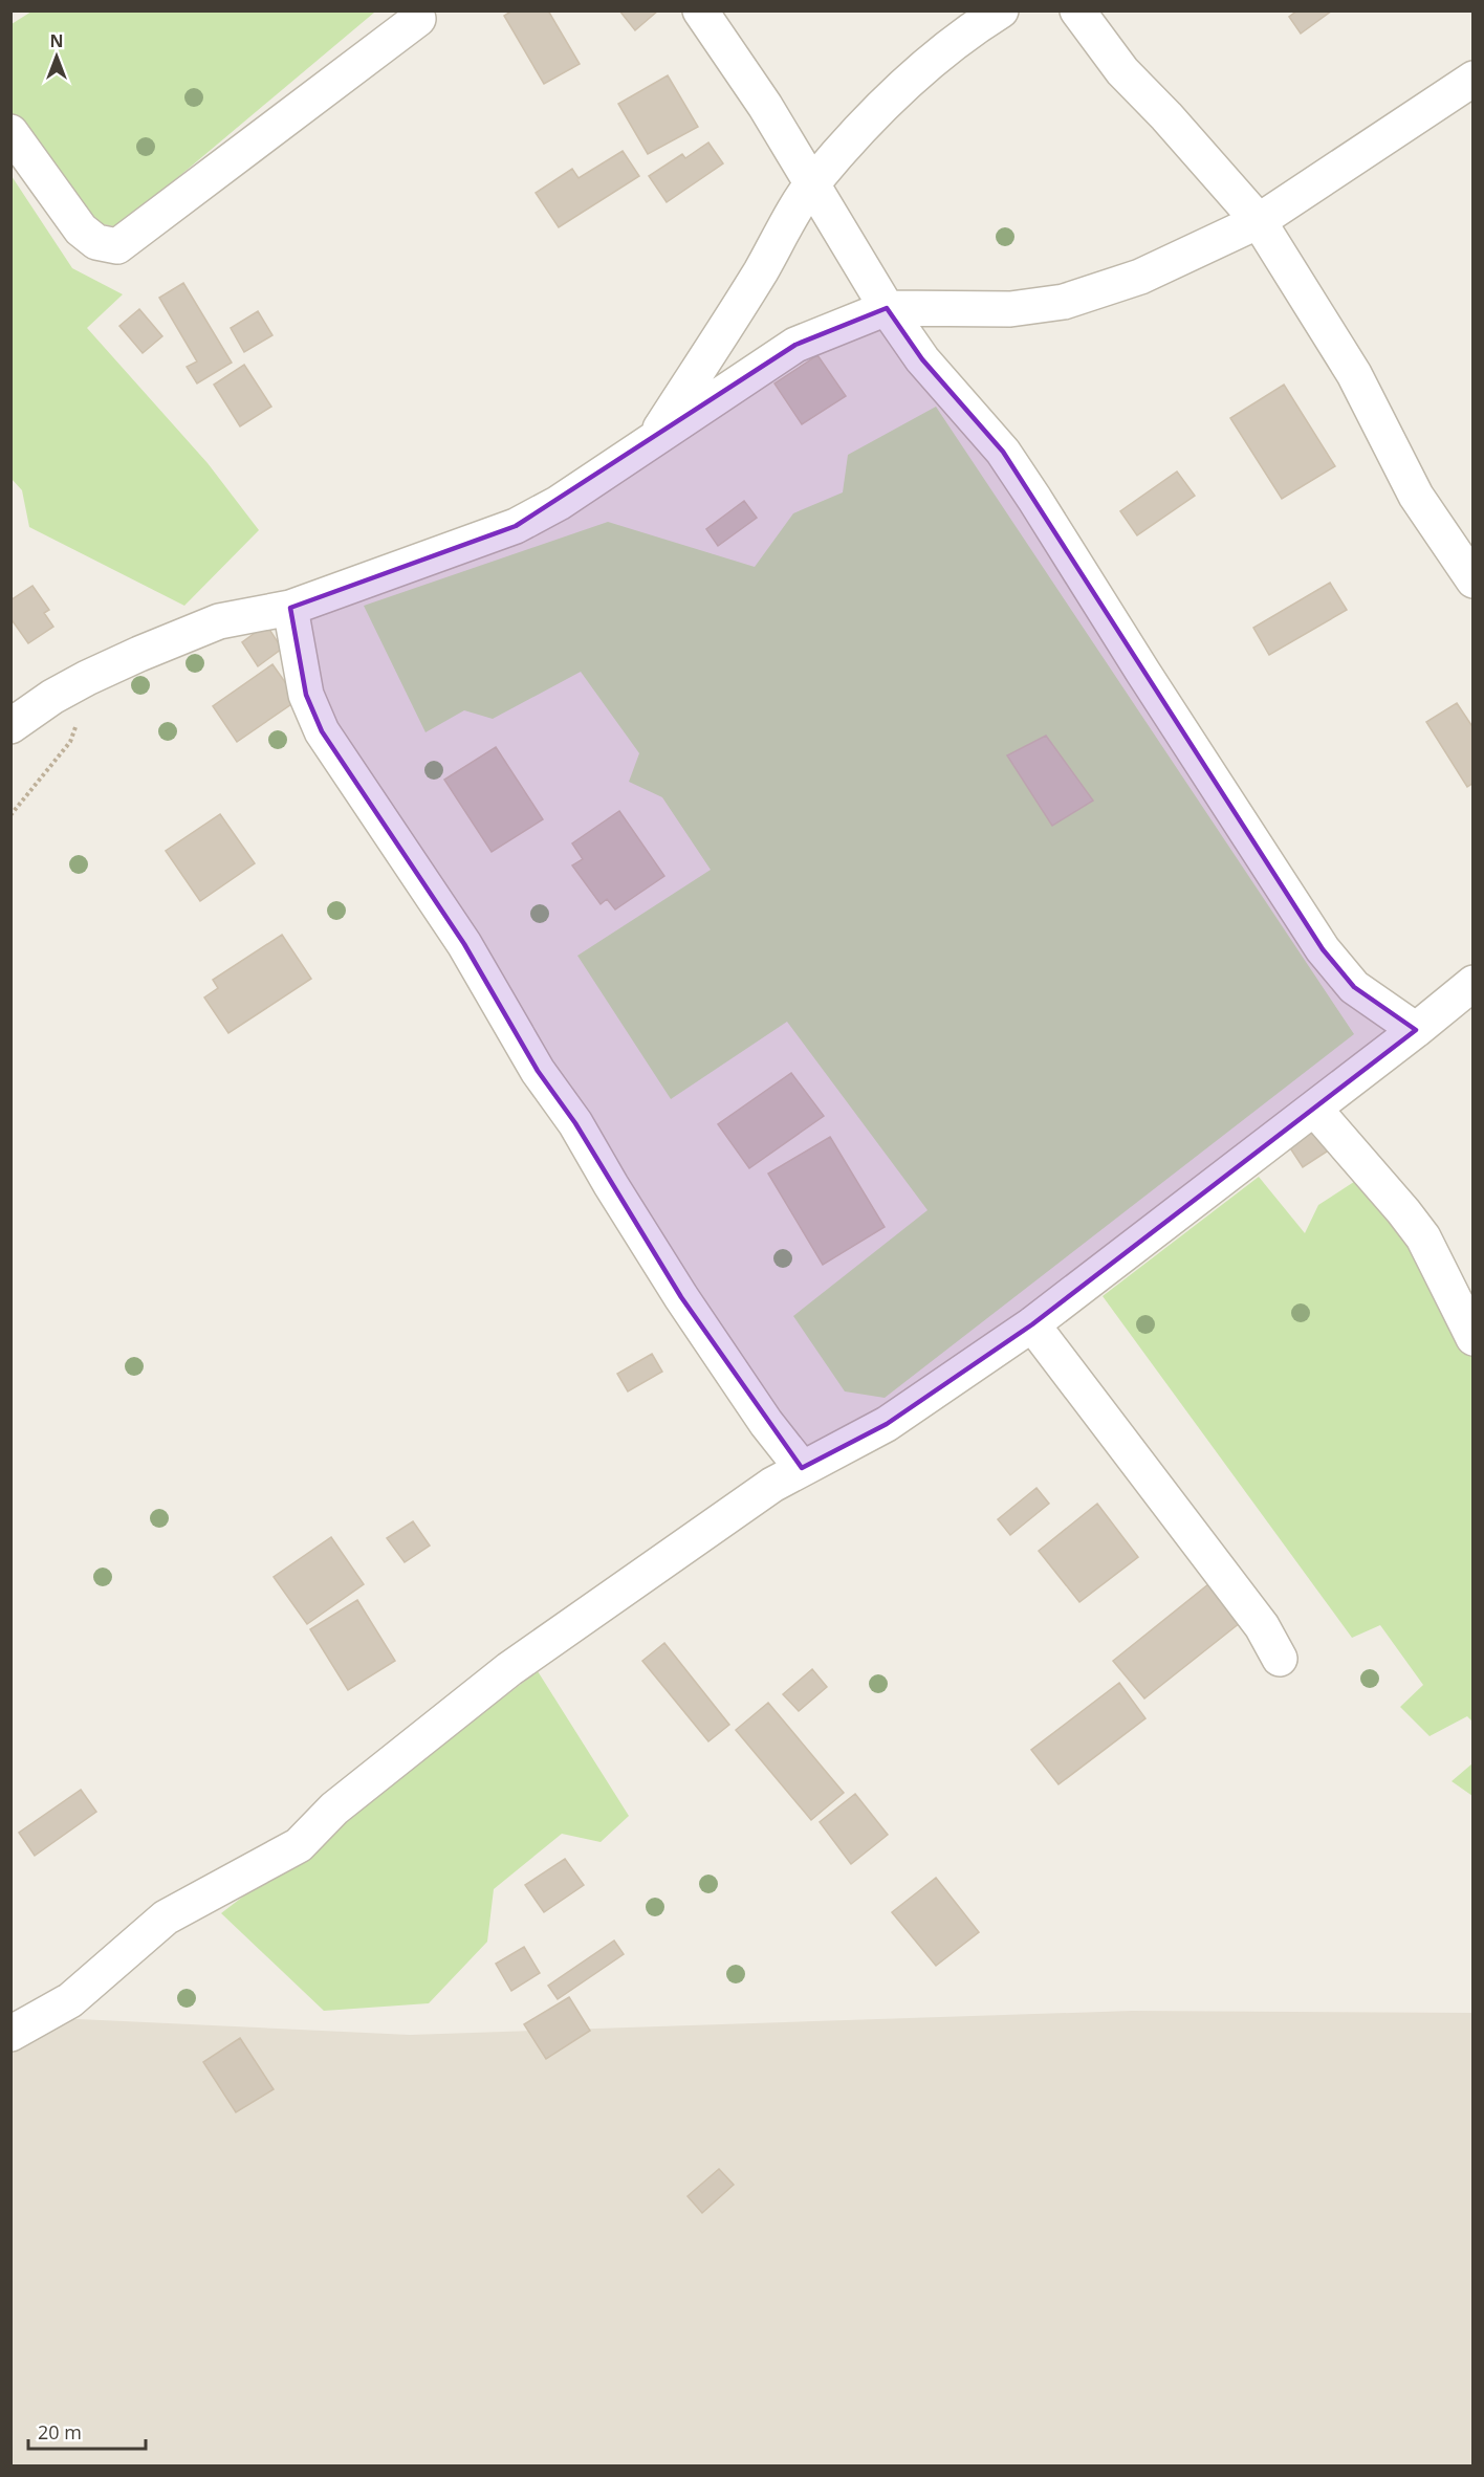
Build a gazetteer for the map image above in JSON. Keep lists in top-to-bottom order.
{
  "scale_bar": "20 m",
  "north": "top"
}
